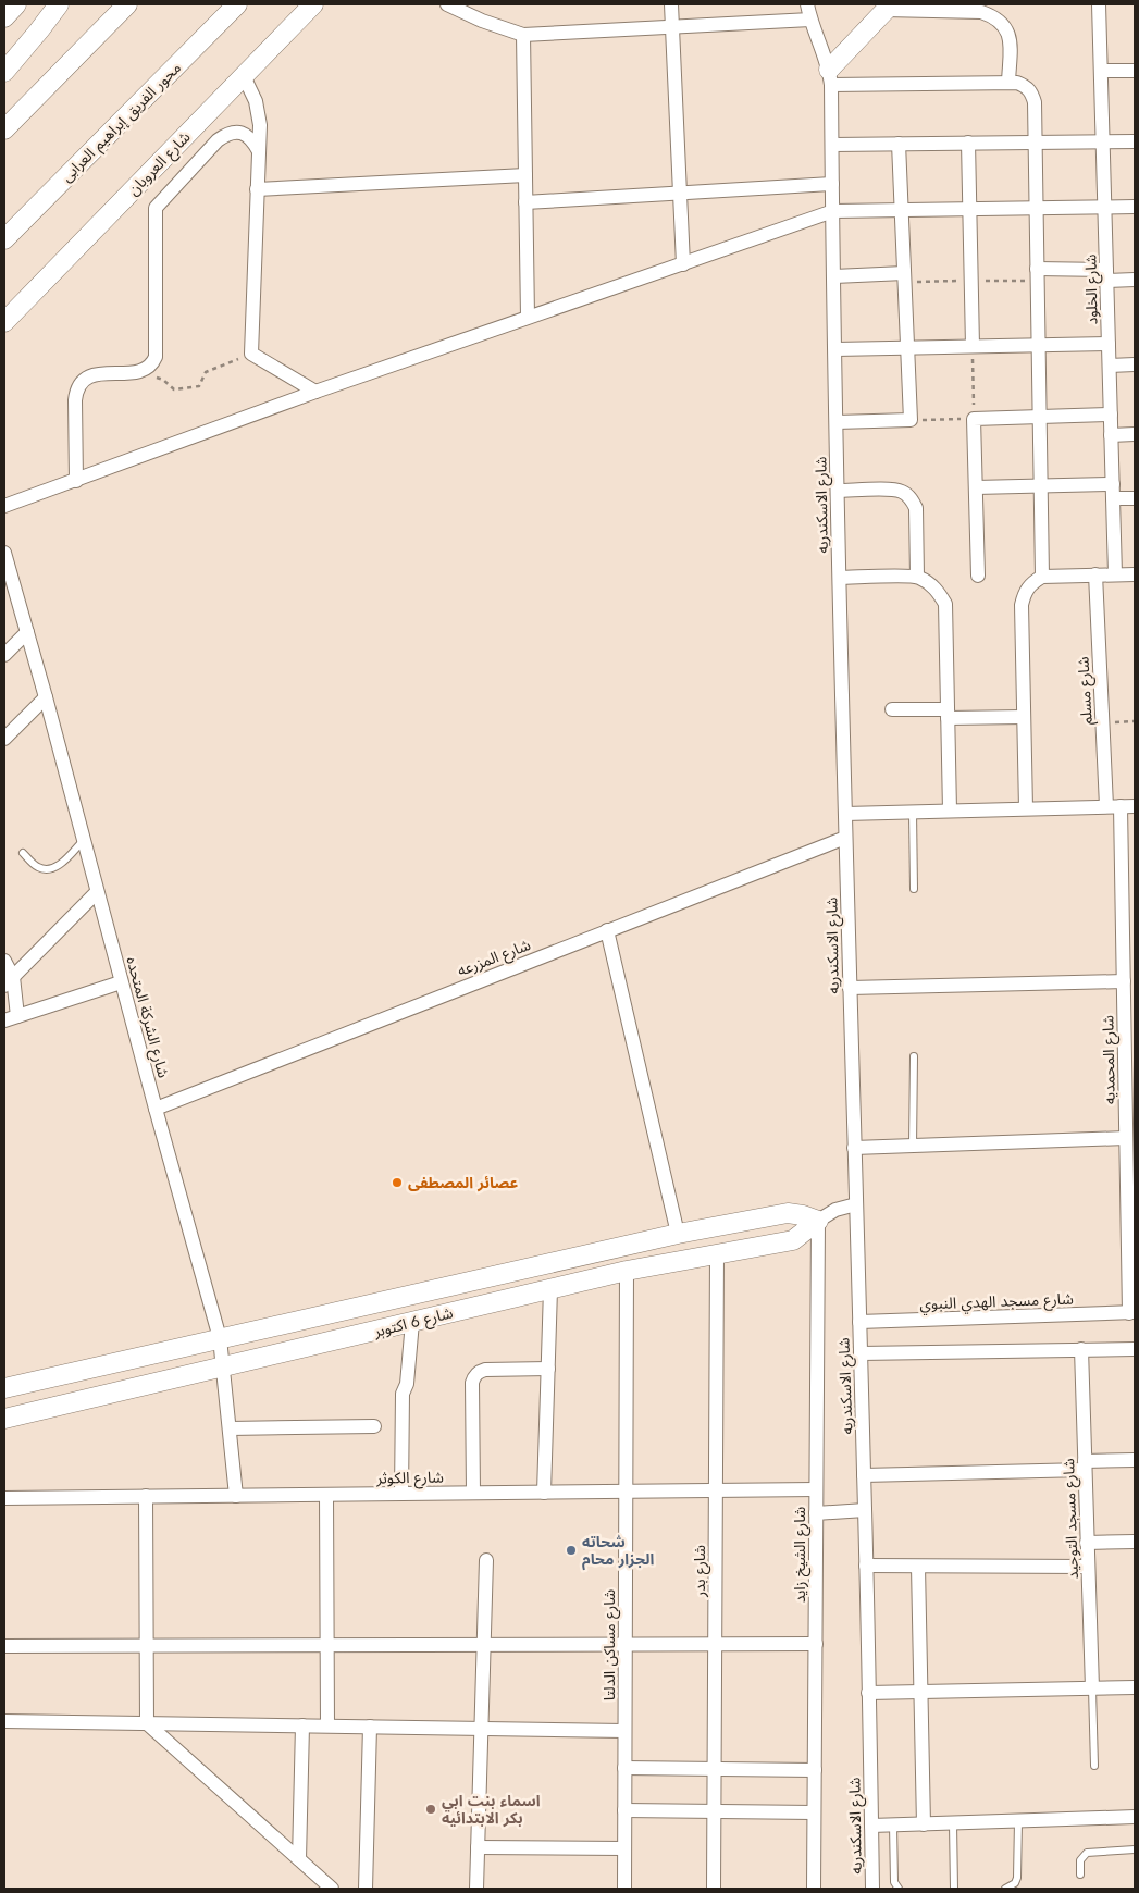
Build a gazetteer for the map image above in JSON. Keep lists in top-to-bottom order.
{
  "streets": {
    "street": [
      "محور الفريق إبراهيم العرابى",
      "شارع العروبان",
      "شارع الخلود",
      "شارع الاسكندريه",
      "شارع مسلم",
      "شارع المزرعه",
      "شارع الشركة المتحده",
      "شارع المحمديه",
      "شارع مسجد الهدي النبوي",
      "شارع 6 اكتوبر",
      "شارع الكوثر",
      "شارع مسجد التوحيد",
      "شارع الشيخ زايد",
      "شارع بدر",
      "شارع مساكن الدلتا"
    ]
  },
  "crossings": [
    ["شارع الاسكندريه", "شارع المزرعه"],
    ["شارع الاسكندريه", "شارع مسجد الهدي النبوي"],
    ["شارع الاسكندريه", "شارع 6 اكتوبر"],
    ["شارع المزرعه", "شارع الشركة المتحده"],
    ["شارع الشركة المتحده", "شارع 6 اكتوبر"],
    ["شارع الشركة المتحده", "شارع الكوثر"],
    ["شارع المحمديه", "شارع مسجد الهدي النبوي"],
    ["شارع 6 اكتوبر", "شارع الشيخ زايد"],
    ["شارع 6 اكتوبر", "شارع بدر"],
    ["شارع 6 اكتوبر", "شارع مساكن الدلتا"],
    ["شارع الكوثر", "شارع الشيخ زايد"],
    ["شارع الكوثر", "شارع بدر"],
    ["شارع الكوثر", "شارع مساكن الدلتا"]
  ],
  "places": ["عصائر المصطفى", "شحاته الجزار محام", "اسماء بنت ابي بكر الابتدائيه"]
}
